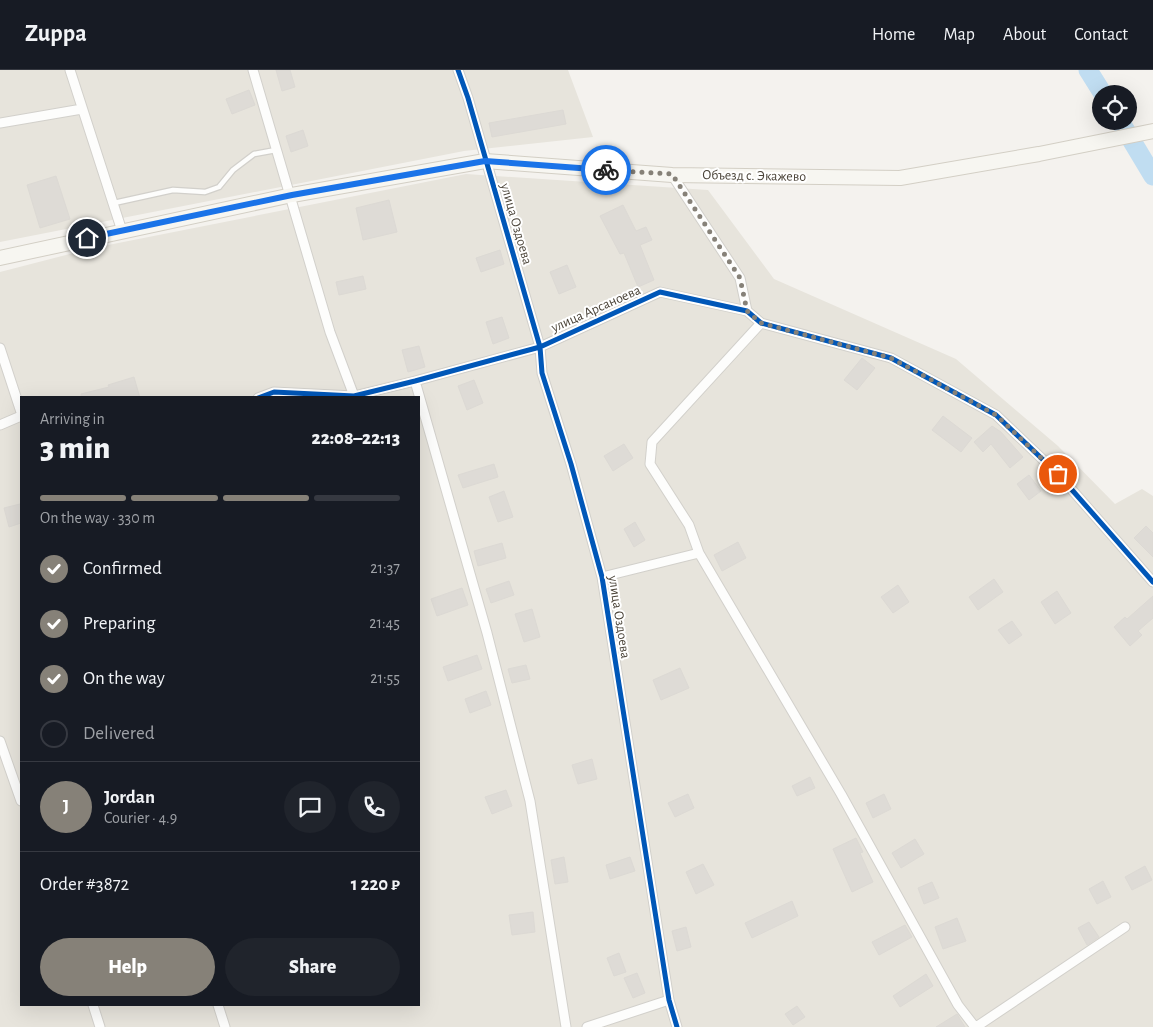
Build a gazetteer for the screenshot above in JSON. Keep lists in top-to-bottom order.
{
  "streets": {
    "main road": ["Объезд с. Экажево"],
    "street": ["улица Оздоева", "улица Арсаноева"]
  },
  "crossings": [
    ["Объезд с. Экажево", "улица Оздоева"],
    ["улица Оздоева", "улица Арсаноева"]
  ],
  "page": {
    "header": "Zuppa",
    "nav": [
      "Home",
      "Map",
      "About",
      "Contact"
    ],
    "heading": ["3 min", "Arriving in", "22:08–22:13"],
    "panel": [
      "Jordan",
      "Courier · 4.9",
      "Order #3872",
      "1 220 ₽"
    ],
    "bar": "On the way · 330 m",
    "list": [
      ["Confirmed", "21:37"],
      ["Preparing", "21:45"],
      ["On the way", "21:55"],
      "Delivered"
    ],
    "round": "J",
    "buttons": ["Help", "Share"]
  }
}
